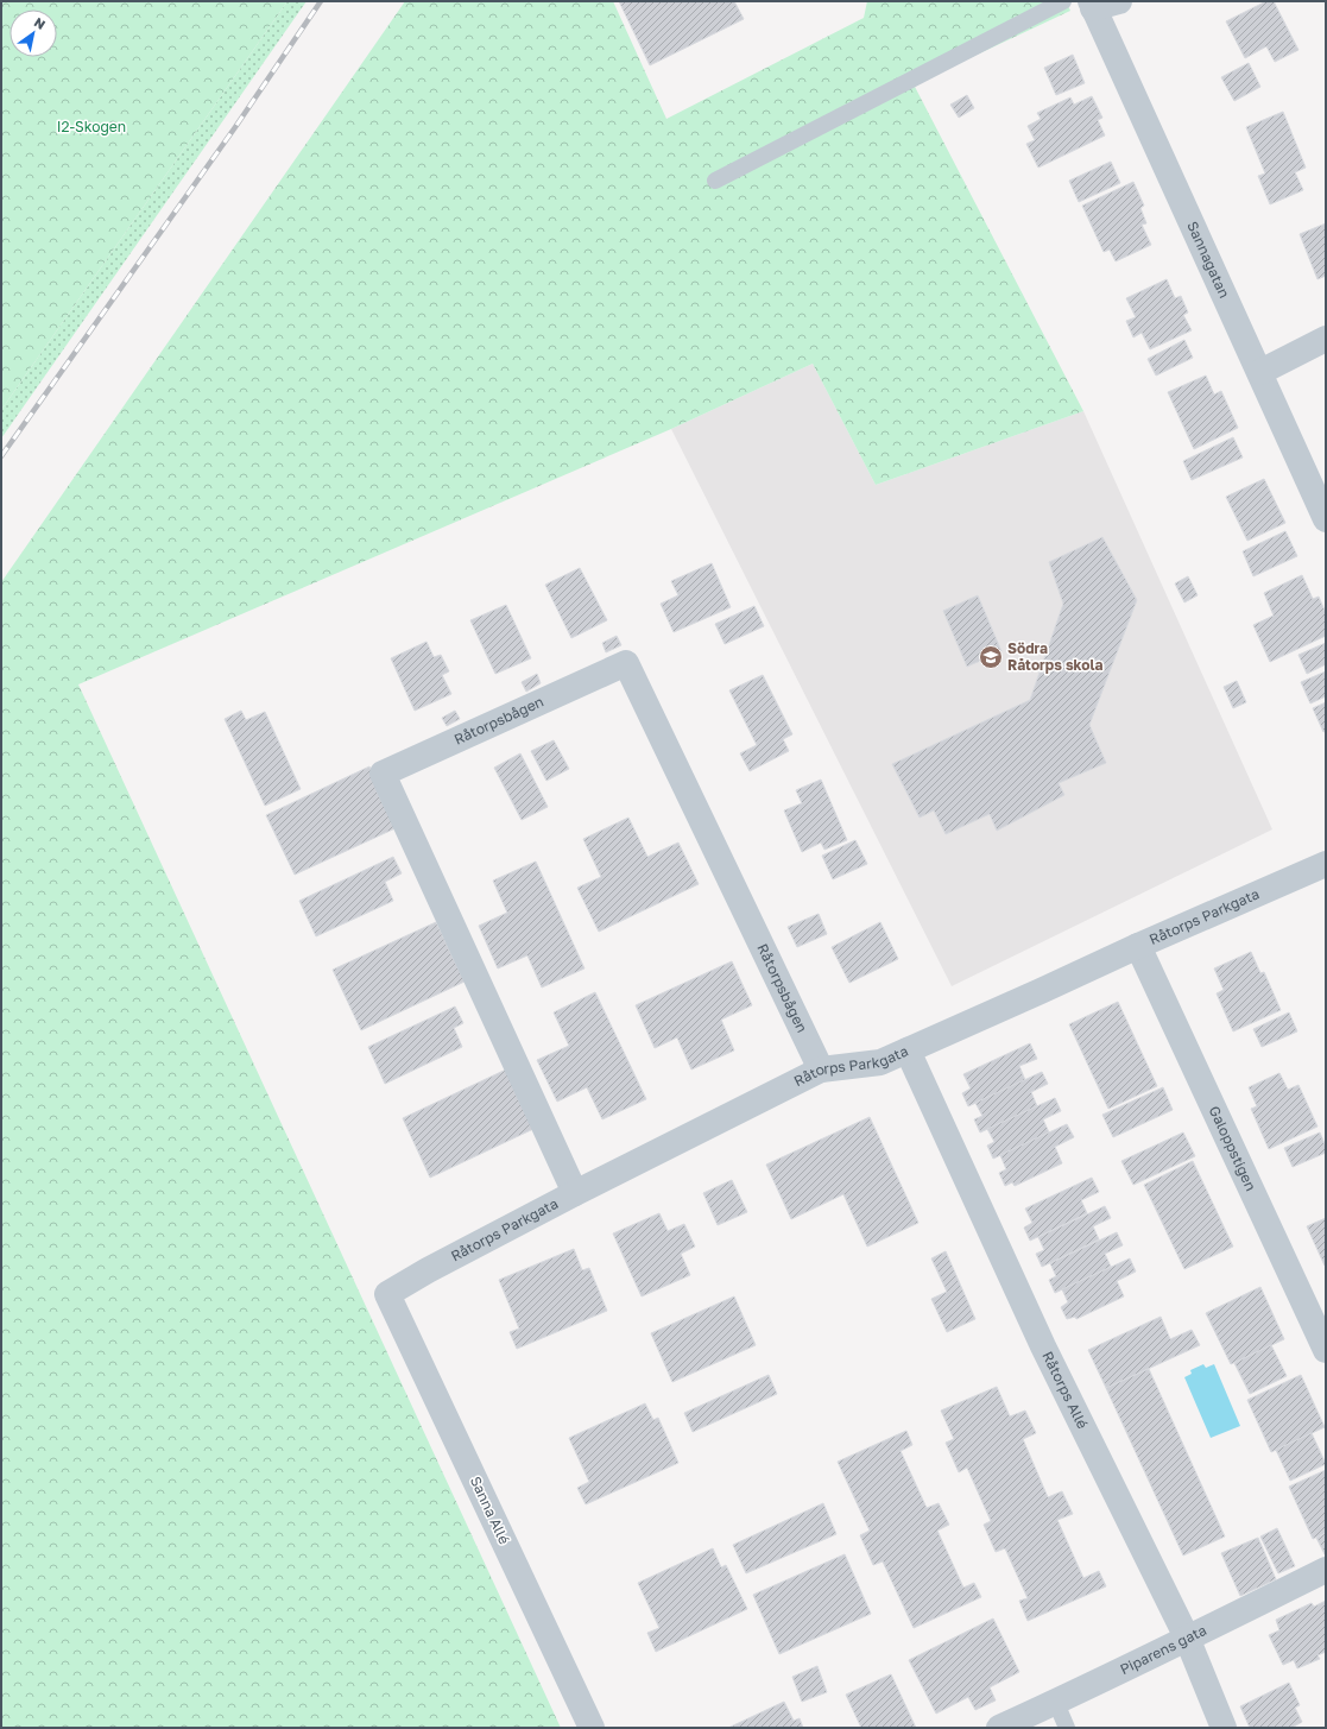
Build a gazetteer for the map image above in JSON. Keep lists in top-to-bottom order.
{
  "streets": {
    "street": [
      "Sannagatan",
      "Råtorpsbågen",
      "Råtorps Parkgata",
      "Galoppstigen",
      "Råtorps Allé",
      "Sanna Allé",
      "Piparens gata"
    ]
  },
  "crossings": [
    ["Råtorpsbågen", "Råtorps Parkgata"],
    ["Råtorps Parkgata", "Galoppstigen"],
    ["Råtorps Parkgata", "Råtorps Allé"],
    ["Råtorps Parkgata", "Sanna Allé"],
    ["Råtorps Allé", "Piparens gata"]
  ],
  "parks": ["I2-Skogen"],
  "places": {
    "school or university": ["Södra Råtorps skola"]
  },
  "north": "top right"
}
